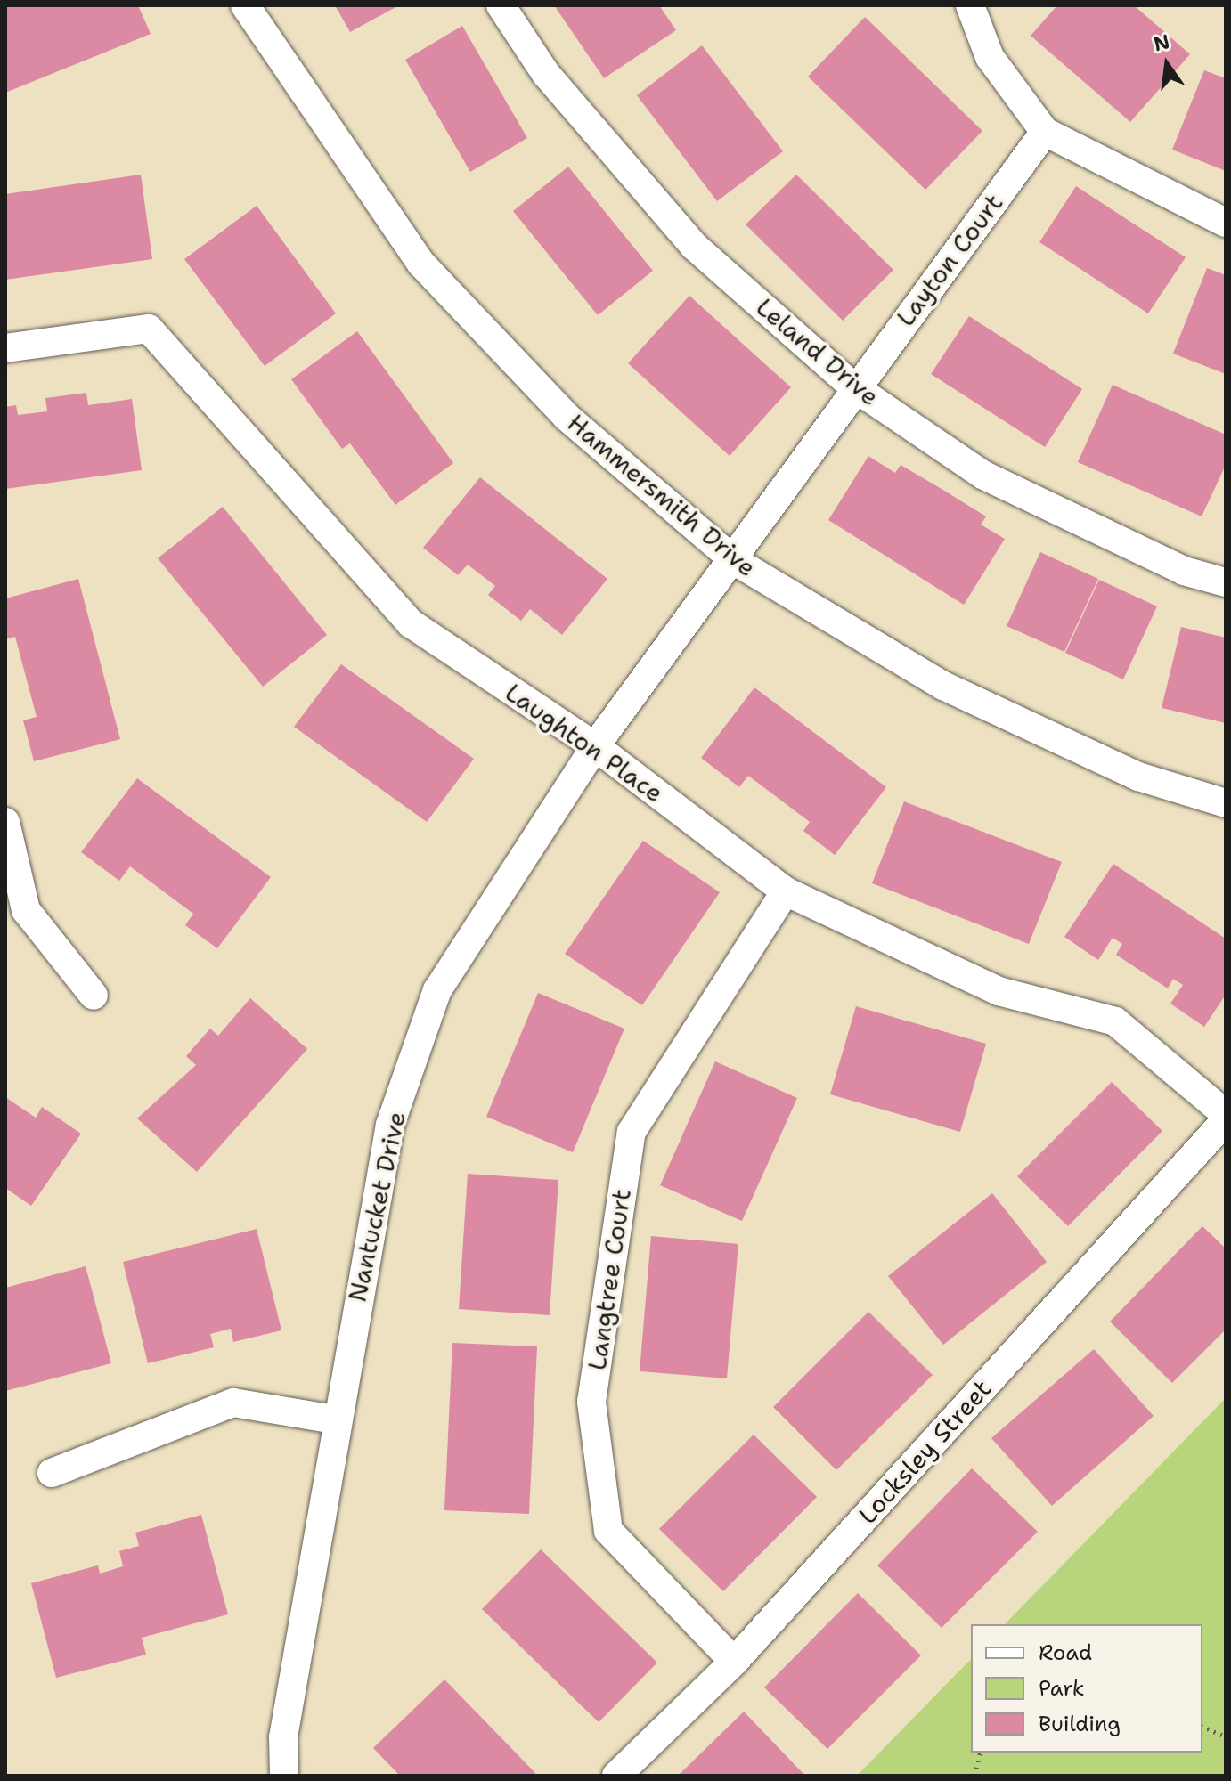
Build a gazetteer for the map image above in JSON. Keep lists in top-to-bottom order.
{
  "streets": {
    "street": [
      "Layton Court",
      "Leland Drive",
      "Hammersmith Drive",
      "Laughton Place",
      "Nantucket Drive",
      "Langtree Court",
      "Locksley Street"
    ]
  },
  "crossings": [
    ["Layton Court", "Leland Drive"],
    ["Layton Court", "Hammersmith Drive"],
    ["Layton Court", "Nantucket Drive"],
    ["Hammersmith Drive", "Nantucket Drive"],
    ["Laughton Place", "Nantucket Drive"],
    ["Laughton Place", "Langtree Court"],
    ["Langtree Court", "Locksley Street"]
  ],
  "legend": ["Road", "Park", "Building"],
  "north": "top"
}
